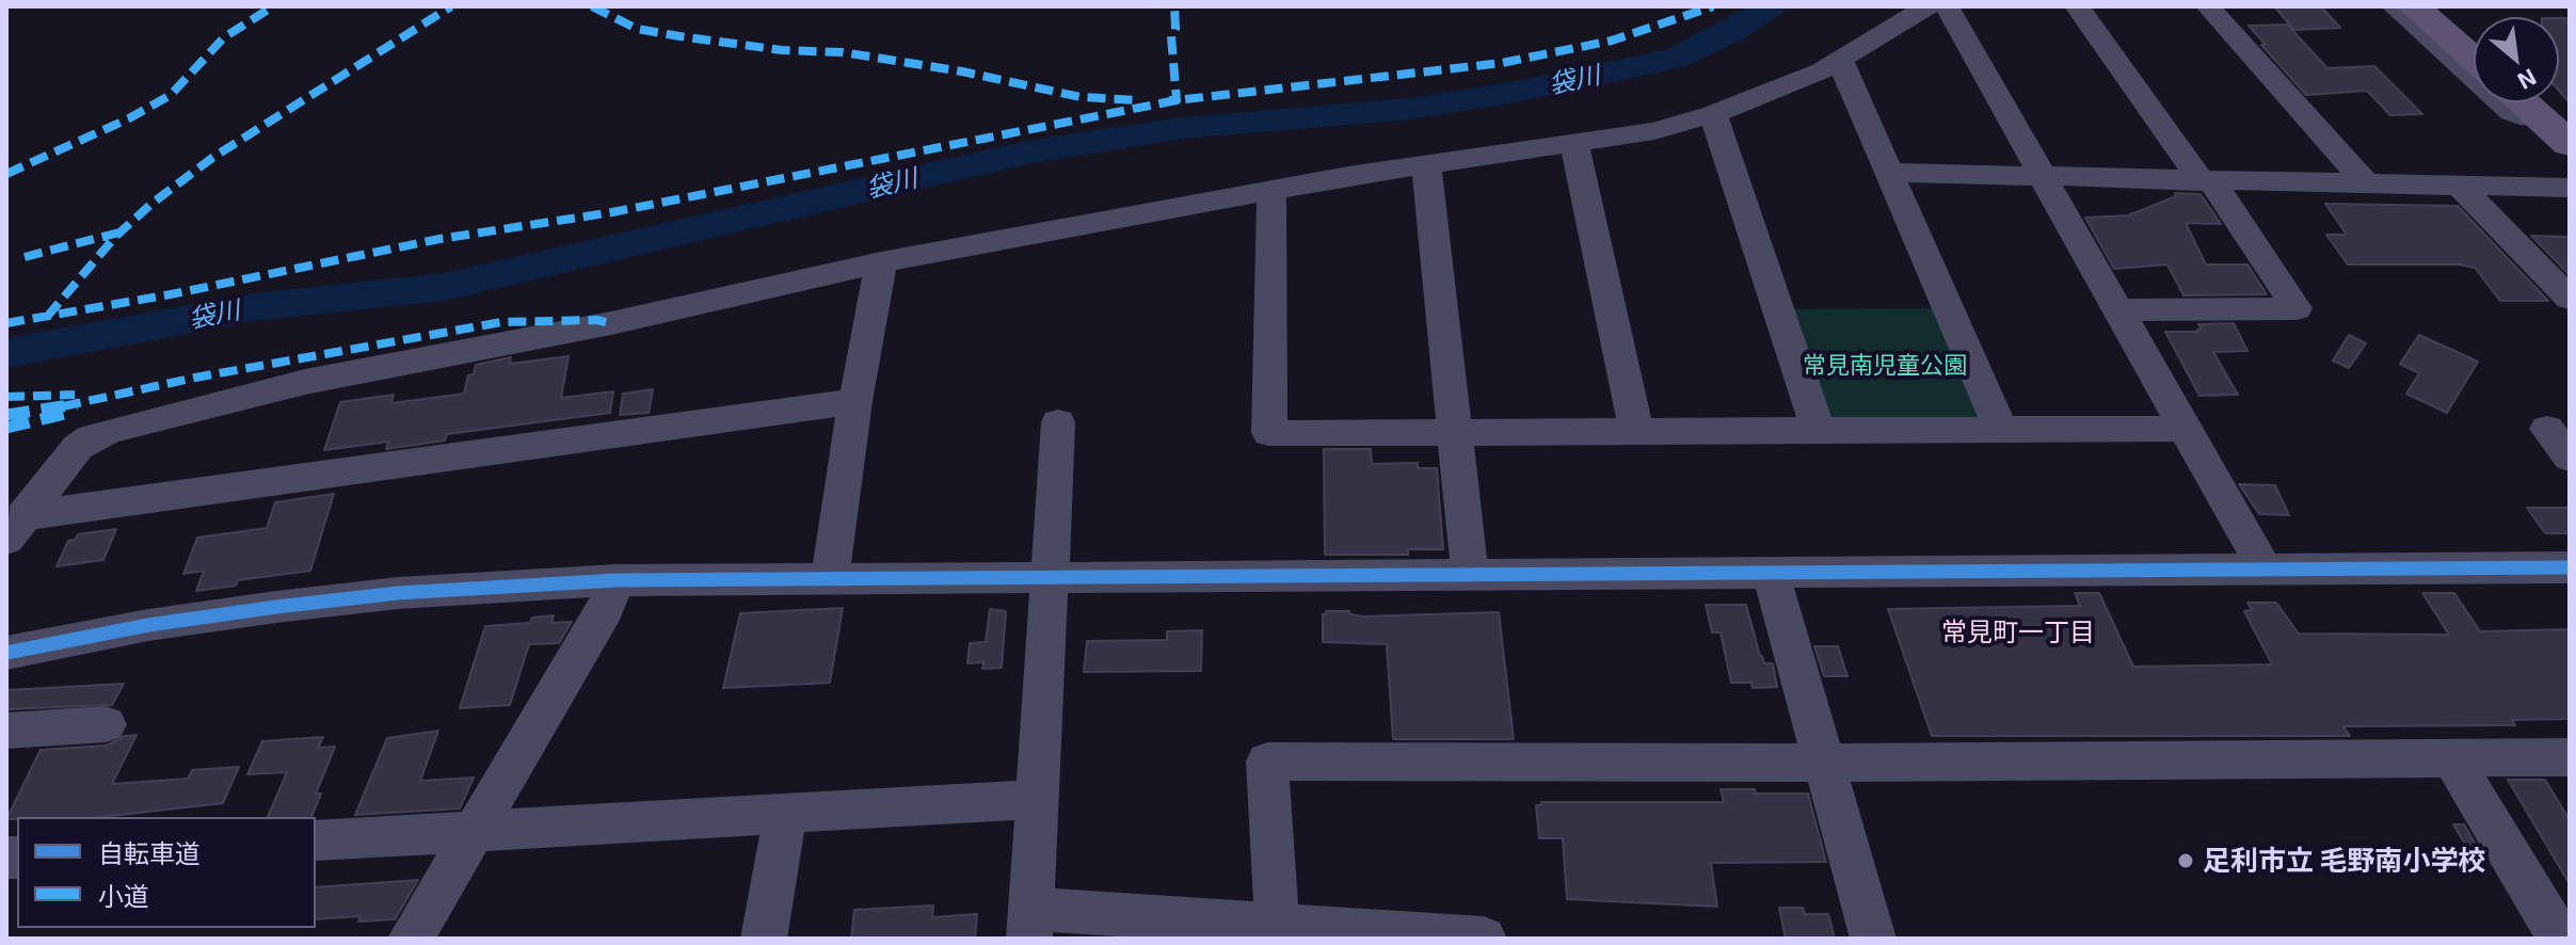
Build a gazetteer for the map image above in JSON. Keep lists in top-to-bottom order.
{
  "districts": ["常見町一丁目"],
  "water": ["袋川"],
  "parks": ["常見南児童公園"],
  "places": ["足利市立 毛野南小学校"],
  "legend": ["自転車道", "小道"],
  "north": "bottom right"
}
